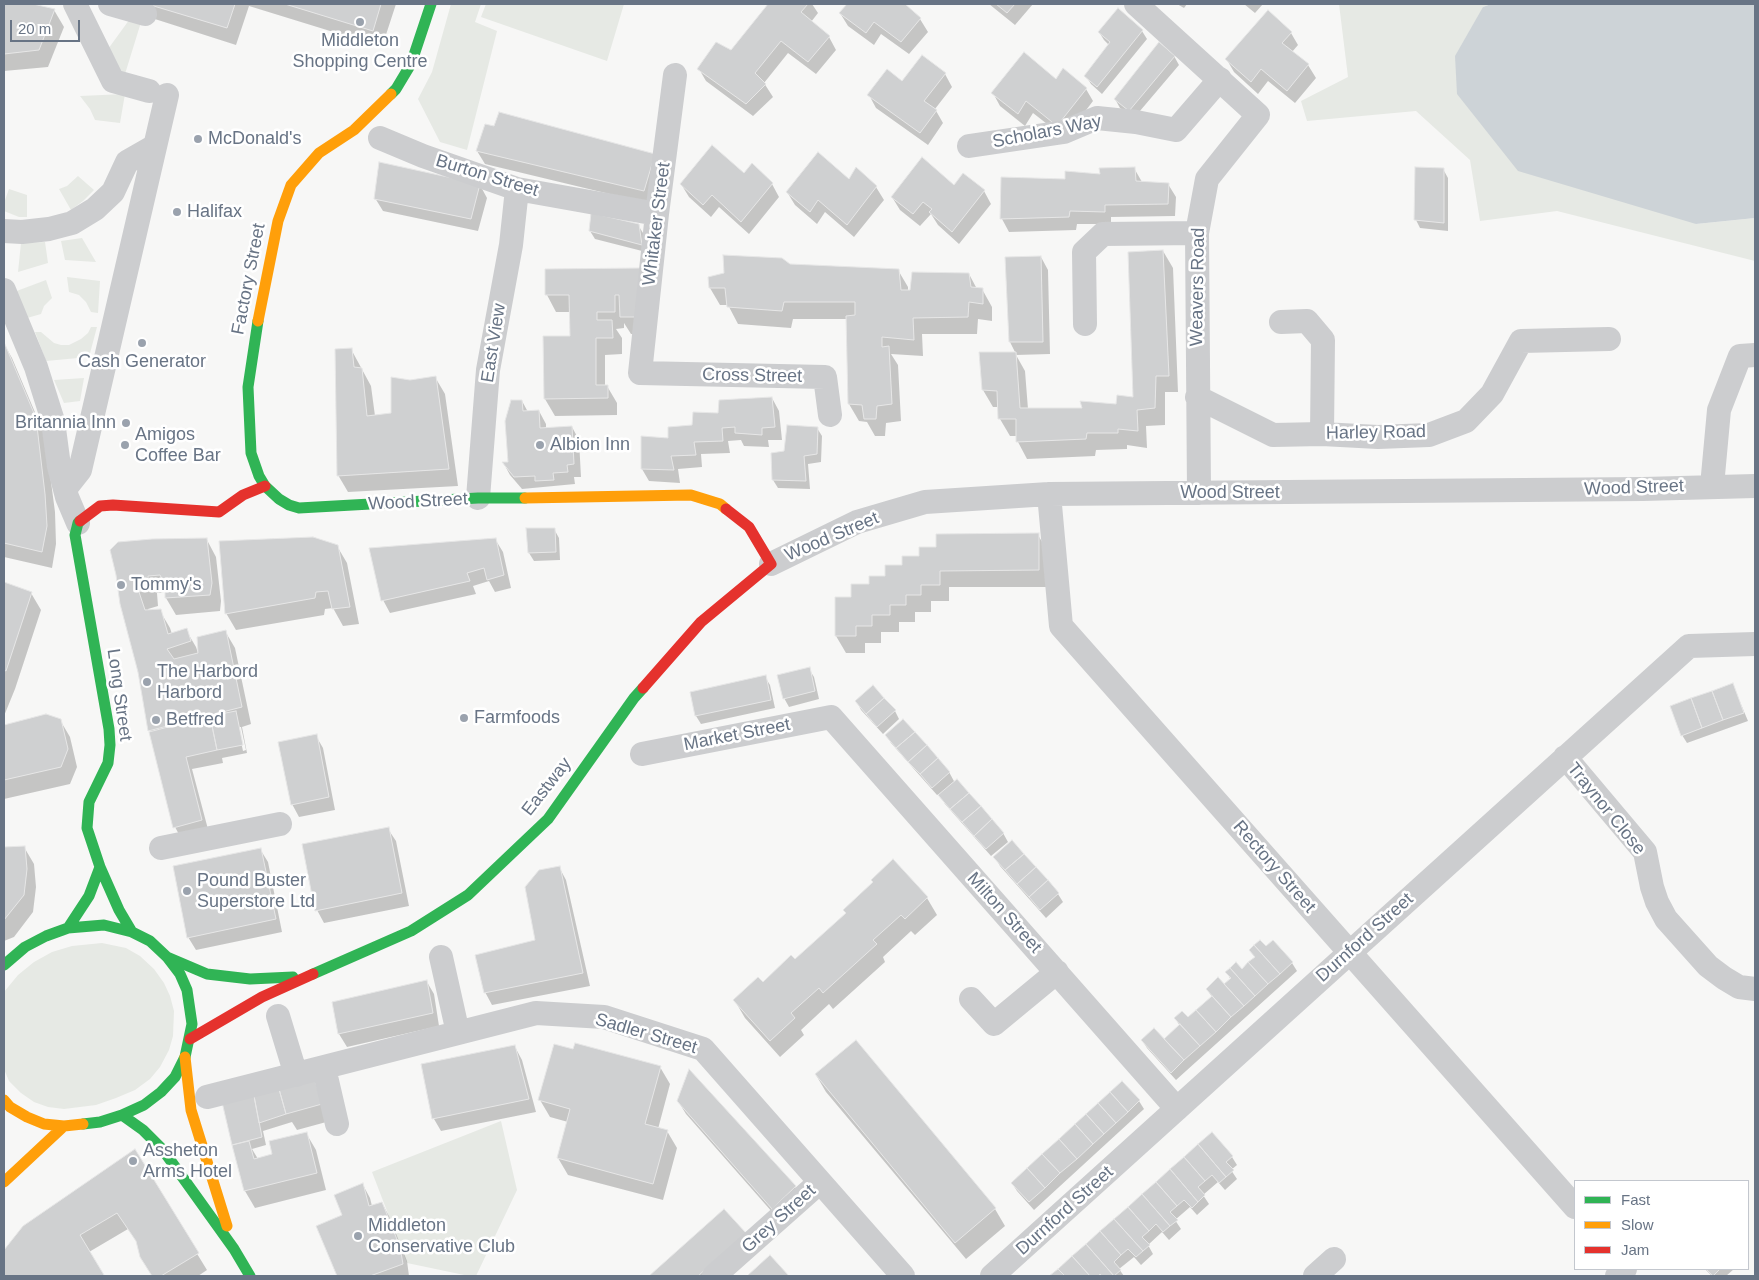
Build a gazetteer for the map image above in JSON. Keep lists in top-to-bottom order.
{
  "streets": {
    "street": [
      "Scholars Way",
      "Burton Street",
      "Whitaker Street",
      "Factory Street",
      "Weavers Road",
      "East View",
      "Cross Street",
      "Harley Road",
      "Wood Street",
      "Long Street",
      "Market Street",
      "Eastway",
      "Traynor Close",
      "Rectory Street",
      "Milton Street",
      "Durnford Street",
      "Sadler Street",
      "Grey Street"
    ]
  },
  "crossings": [
    ["Scholars Way", "Weavers Road"],
    ["Burton Street", "Whitaker Street"],
    ["Burton Street", "East View"],
    ["Whitaker Street", "Cross Street"],
    ["Factory Street", "Wood Street"],
    ["Weavers Road", "Harley Road"],
    ["Weavers Road", "Wood Street"],
    ["East View", "Wood Street"],
    ["Wood Street", "Eastway"],
    ["Wood Street", "Rectory Street"],
    ["Market Street", "Milton Street"],
    ["Traynor Close", "Durnford Street"],
    ["Rectory Street", "Durnford Street"],
    ["Milton Street", "Durnford Street"],
    ["Sadler Street", "Grey Street"]
  ],
  "places": [
    "Middleton Shopping Centre",
    "McDonald's",
    "Halifax",
    "Cash Generator",
    "Britannia Inn",
    "Amigos Coffee Bar",
    "Albion Inn",
    "Tommy's",
    "The Harbord Harbord",
    "Farmfoods",
    "Betfred",
    "Pound Buster Superstore Ltd",
    "Assheton Arms Hotel",
    "Middleton Conservative Club"
  ],
  "legend": ["Fast", "Slow", "Jam"],
  "scale_bar": "20 m"
}
